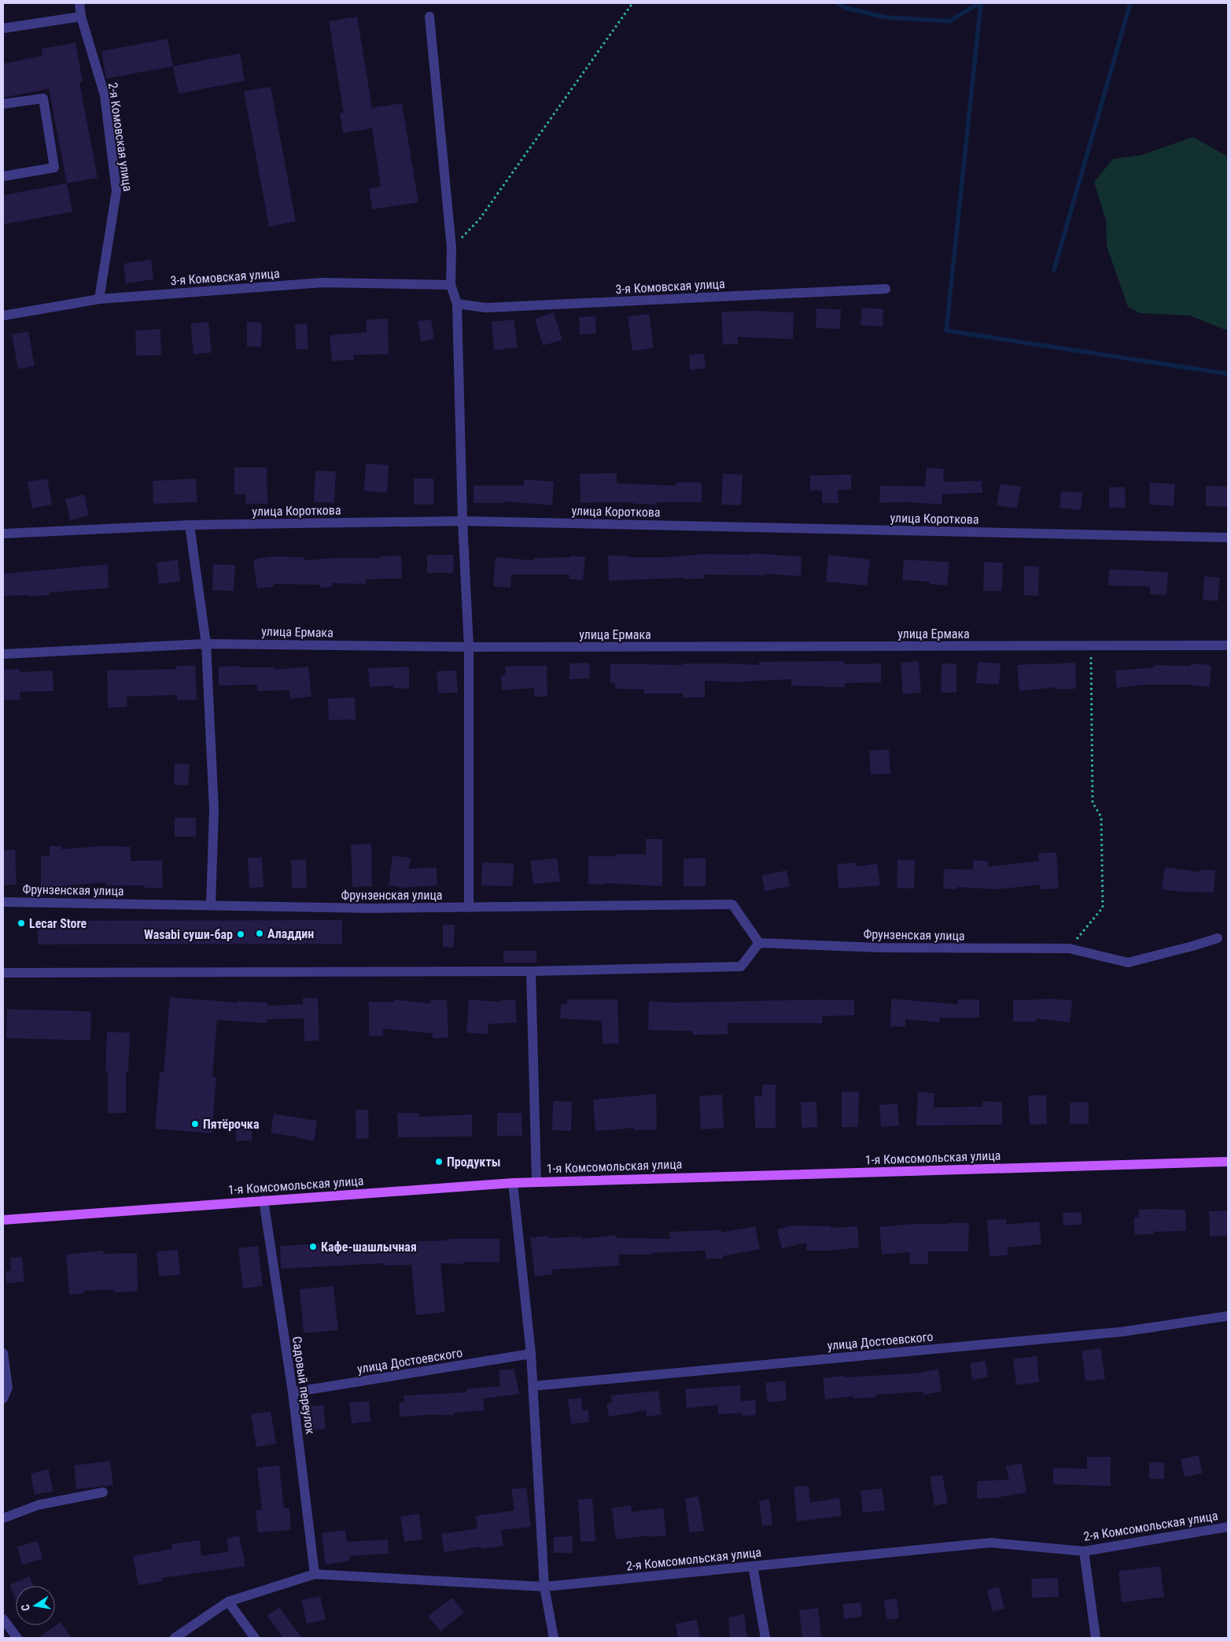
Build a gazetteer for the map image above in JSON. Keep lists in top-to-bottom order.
{
  "streets": {
    "main road": ["1-я Комсомольская улица"],
    "street": [
      "2-я Комовская улица",
      "3-я Комовская улица",
      "улица Короткова",
      "улица Ермака",
      "Фрунзенская улица",
      "улица Достоевского",
      "Садовый переулок",
      "2-я Комсомольская улица"
    ]
  },
  "crossings": [
    ["2-я Комовская улица", "3-я Комовская улица"],
    ["1-я Комсомольская улица", "Садовый переулок"],
    ["улица Достоевского", "Садовый переулок"],
    ["Садовый переулок", "2-я Комсомольская улица"]
  ],
  "places": [
    "Lecar Store",
    "Аладдин",
    "Wasabi суши-бар",
    "Пятёрочка",
    "Продукты",
    "Кафе-шашлычная"
  ],
  "north": "left"
}
